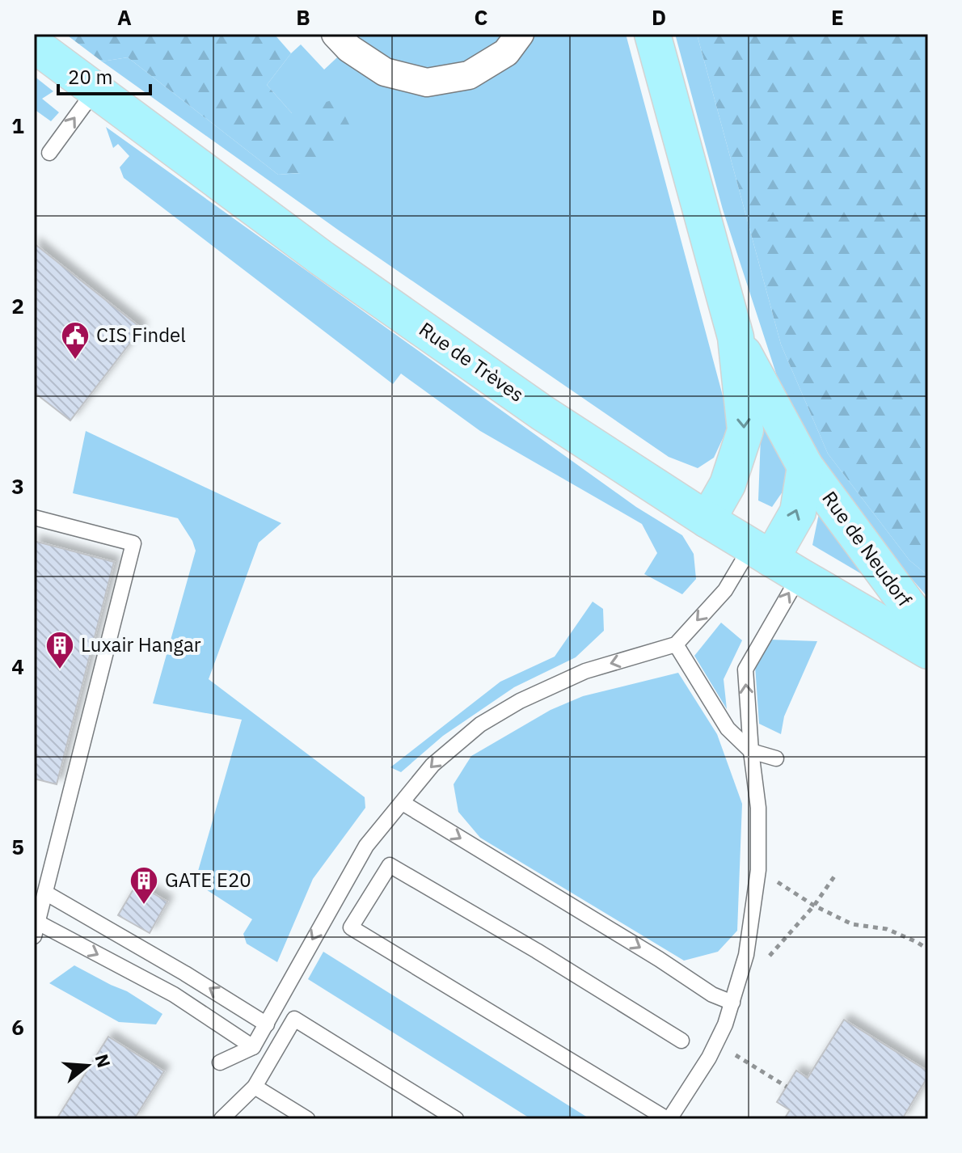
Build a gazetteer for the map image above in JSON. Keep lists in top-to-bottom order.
{
  "streets": {
    "main road": ["Rue de Trèves", "Rue de Neudorf"]
  },
  "crossings": [
    ["Rue de Trèves", "Rue de Neudorf"]
  ],
  "places": {
    "public building": ["CIS Findel"],
    "building": ["Luxair Hangar", "GATE E20"]
  },
  "scale_bar": "20 m",
  "north": "right",
  "grid": {
    "columns": [
      "A",
      "B",
      "C",
      "D",
      "E"
    ],
    "rows": [
      "1",
      "2",
      "3",
      "4",
      "5",
      "6"
    ]
  }
}
